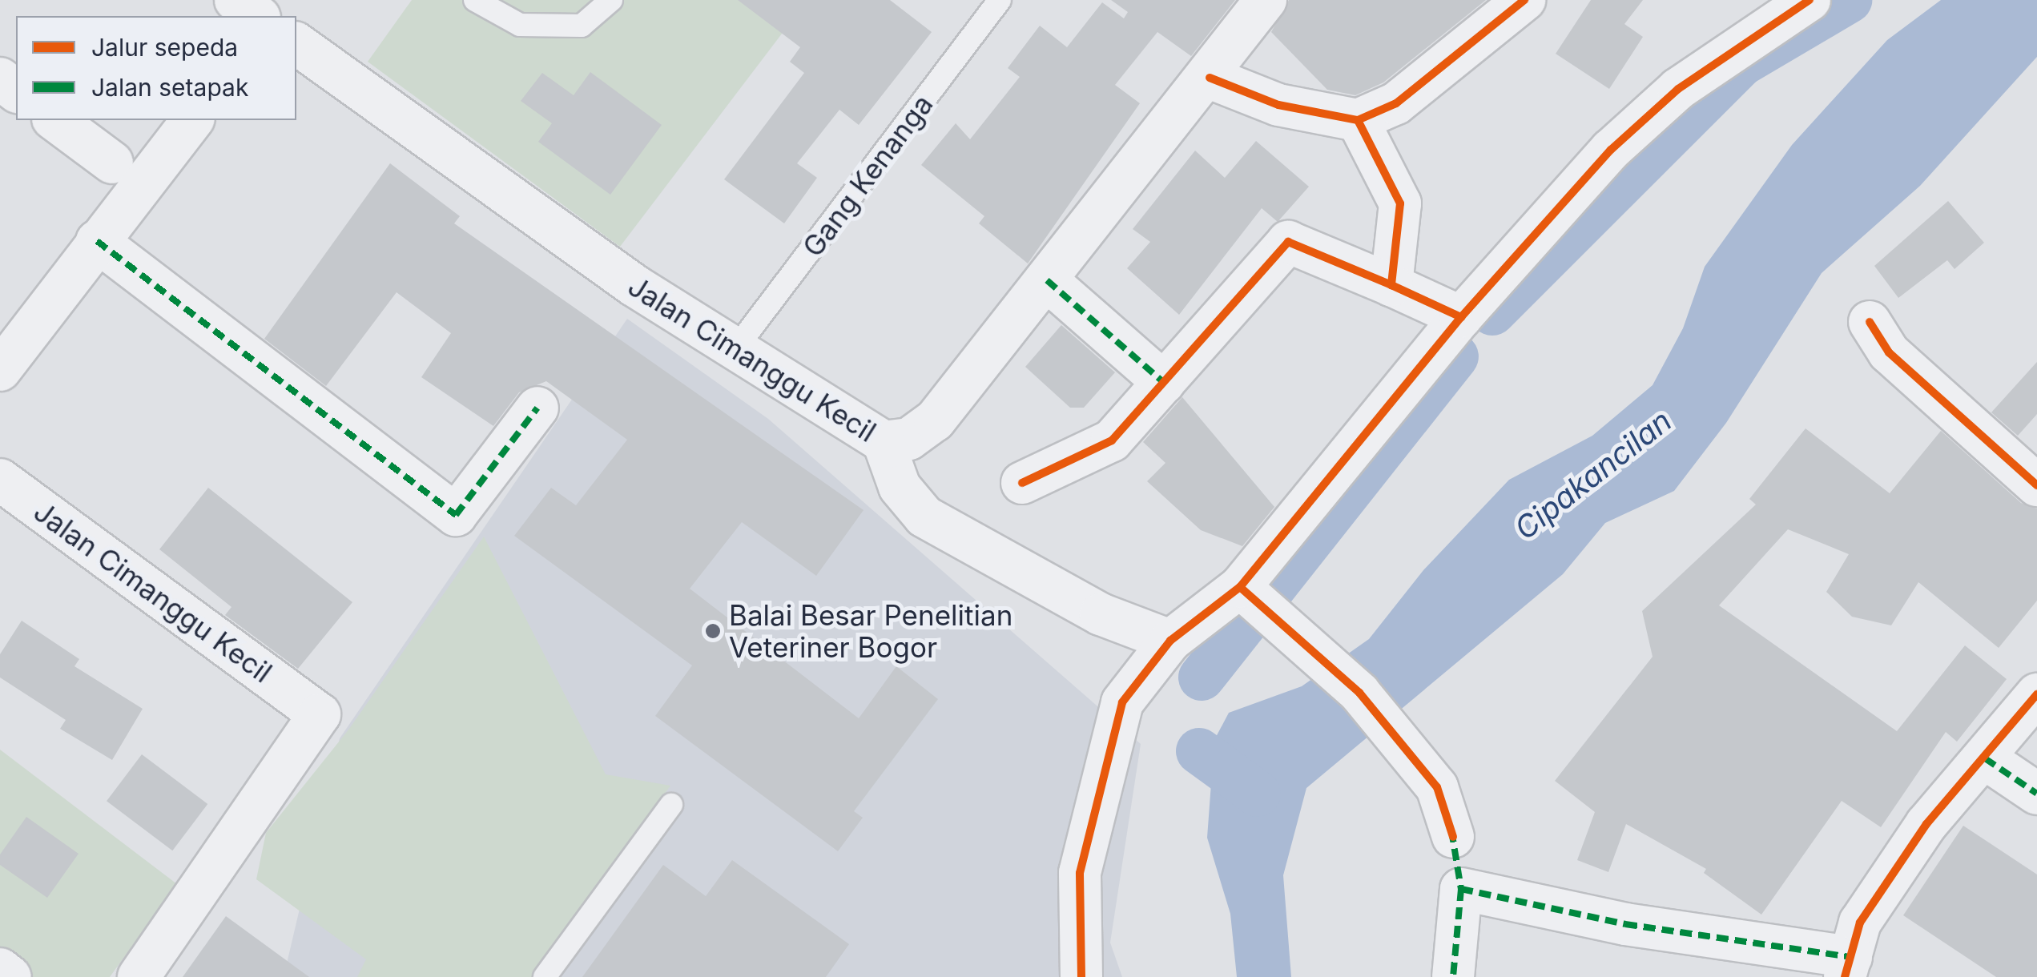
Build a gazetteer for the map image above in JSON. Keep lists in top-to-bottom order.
{
  "streets": {
    "street": ["Jalan Cimanggu Kecil"],
    "lane": ["Gang Kenanga"]
  },
  "crossings": [
    ["Gang Kenanga", "Jalan Cimanggu Kecil"]
  ],
  "water": ["Cipakancilan"],
  "places": ["Balai Besar Penelitian Veteriner Bogor"],
  "legend": ["Jalur sepeda", "Jalan setapak"]
}
